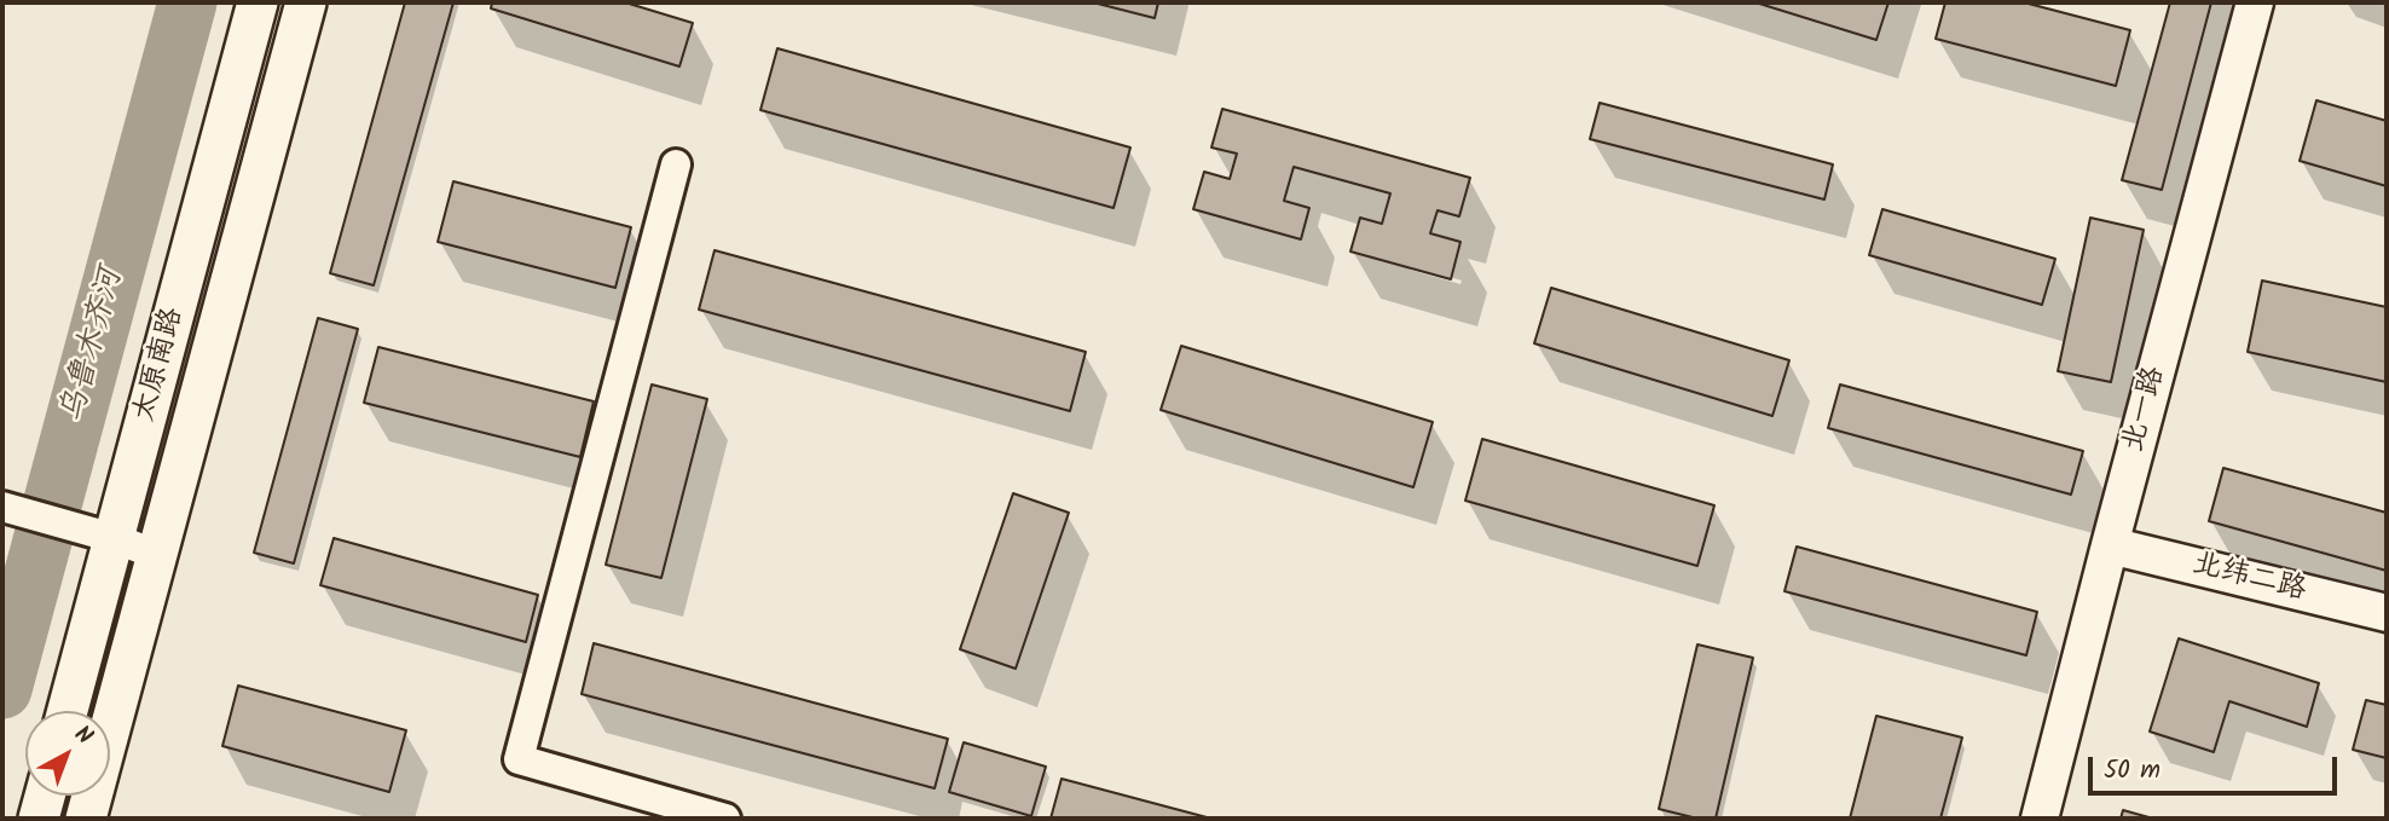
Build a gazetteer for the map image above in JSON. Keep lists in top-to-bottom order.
{
  "streets": {
    "main road": ["太原南路"],
    "street": ["北一路", "北纬二路"]
  },
  "crossings": [
    ["北一路", "北纬二路"]
  ],
  "water": ["乌鲁木齐河"],
  "scale_bar": "50 m",
  "north": "top right"
}
